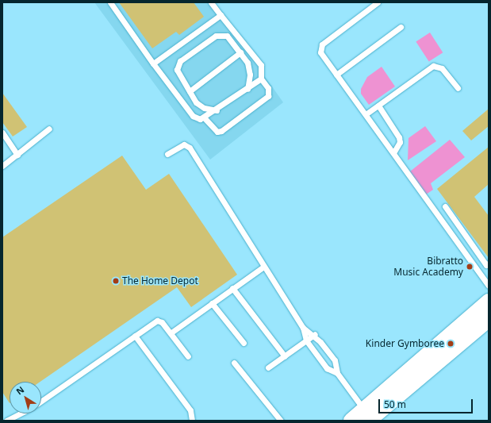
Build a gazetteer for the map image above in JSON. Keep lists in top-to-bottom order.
{
  "places": ["Bibratto Music Academy", "The Home Depot", "Kinder Gymboree"],
  "scale_bar": "50 m",
  "north": "top left"
}
